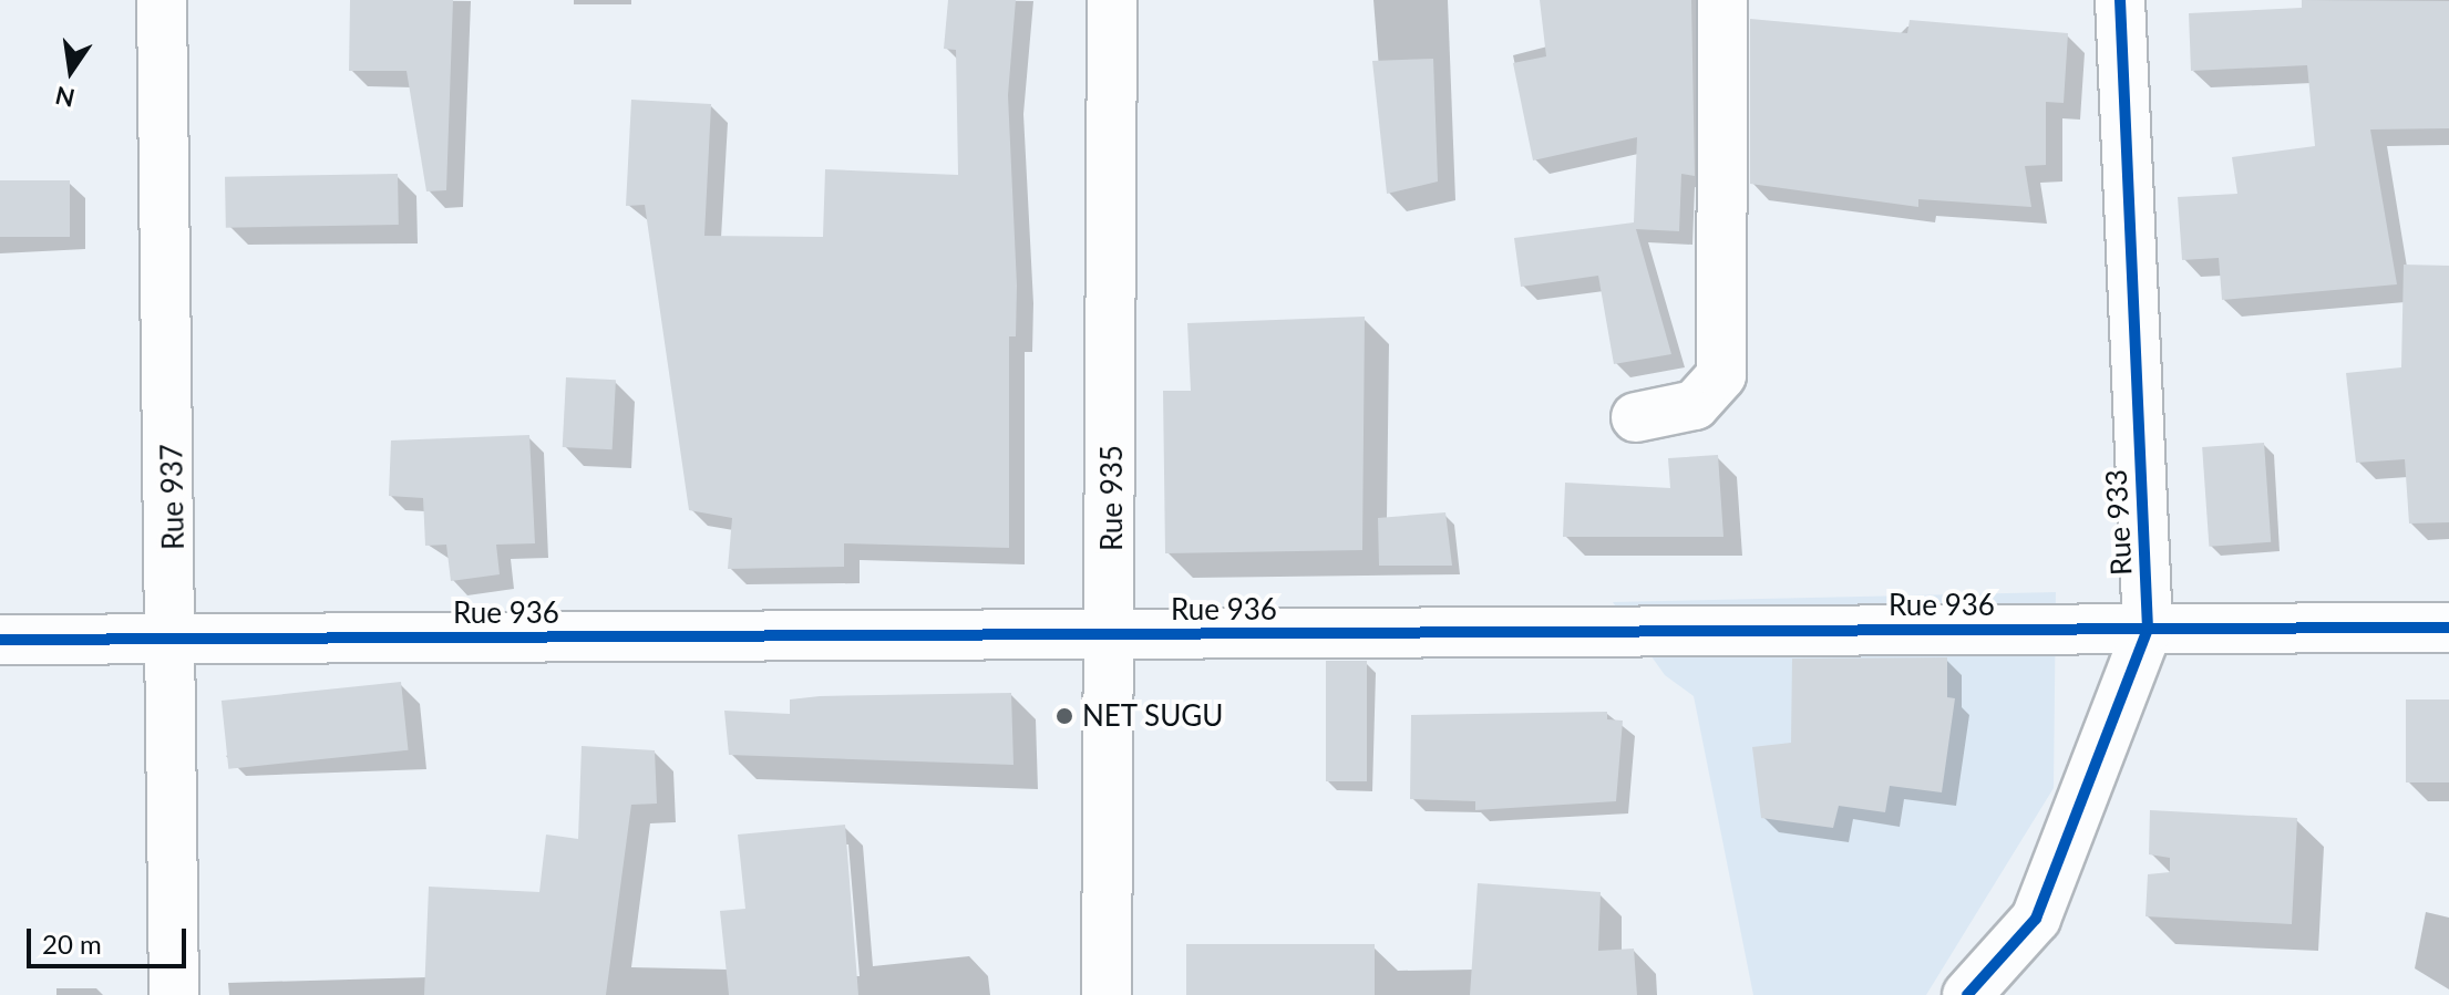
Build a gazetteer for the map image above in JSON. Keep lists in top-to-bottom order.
{
  "streets": {
    "street": [
      "Rue 937",
      "Rue 935",
      "Rue 933",
      "Rue 936"
    ]
  },
  "crossings": [
    ["Rue 937", "Rue 936"],
    ["Rue 935", "Rue 936"],
    ["Rue 933", "Rue 936"]
  ],
  "places": ["NET SUGU"],
  "scale_bar": "20 m",
  "north": "bottom"
}
